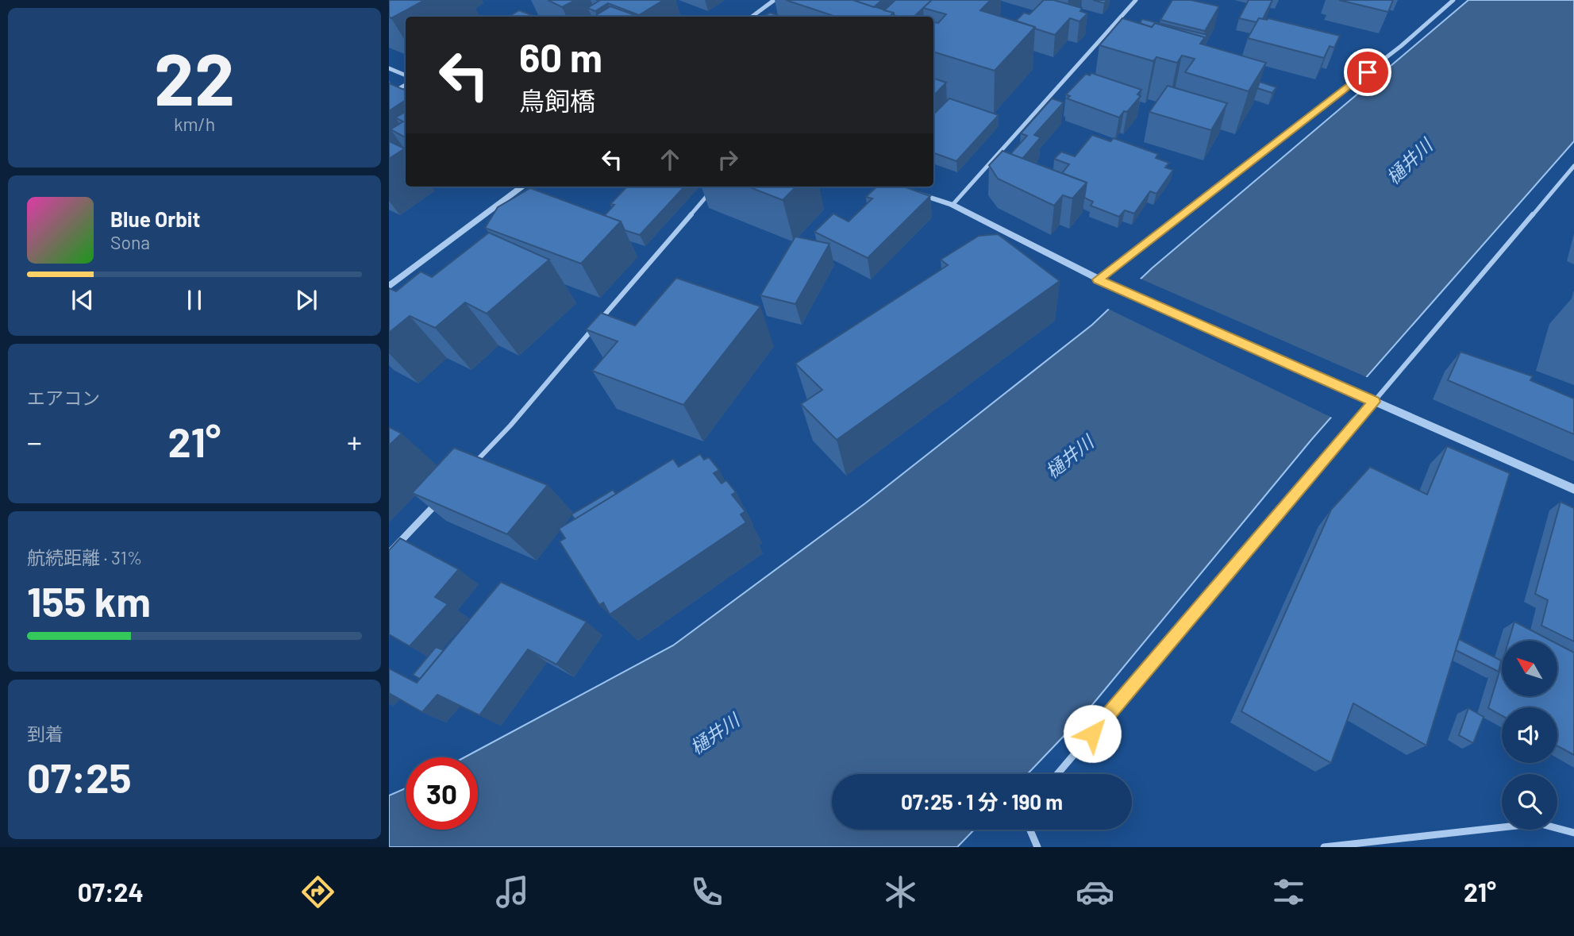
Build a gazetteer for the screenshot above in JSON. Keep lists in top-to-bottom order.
{
  "water": ["樋井川"],
  "north": "top left",
  "page": {
    "tile": [
      ["22", "km/h"],
      "エアコン",
      ["航続距離 · 31%", "155 km"],
      ["到着", "07:25"]
    ],
    "turn": ["60 m", "鳥飼橋"],
    "song": ["Blue Orbit", "Sona"],
    "heat": ["−", "21°", "+"],
    "limit": "30",
    "trip": "07:25 · 1 分 · 190 m",
    "tabs": ["07:24", "21°"]
  }
}
